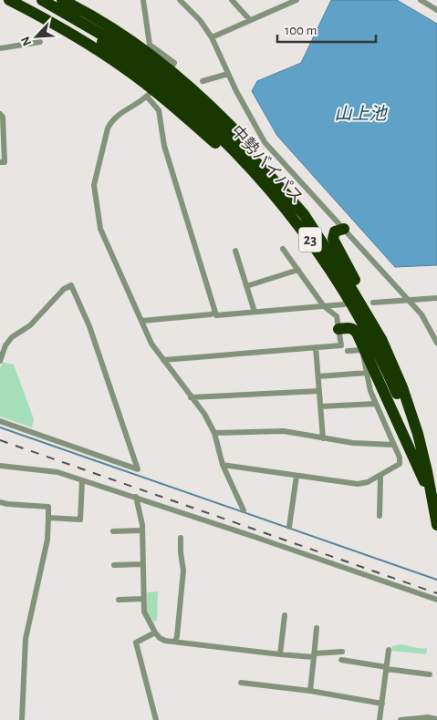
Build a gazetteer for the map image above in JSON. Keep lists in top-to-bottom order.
{
  "streets": {
    "highway": ["中勢バイパス", "23"]
  },
  "water": ["山上池"],
  "scale_bar": "100 m",
  "north": "bottom left"
}
